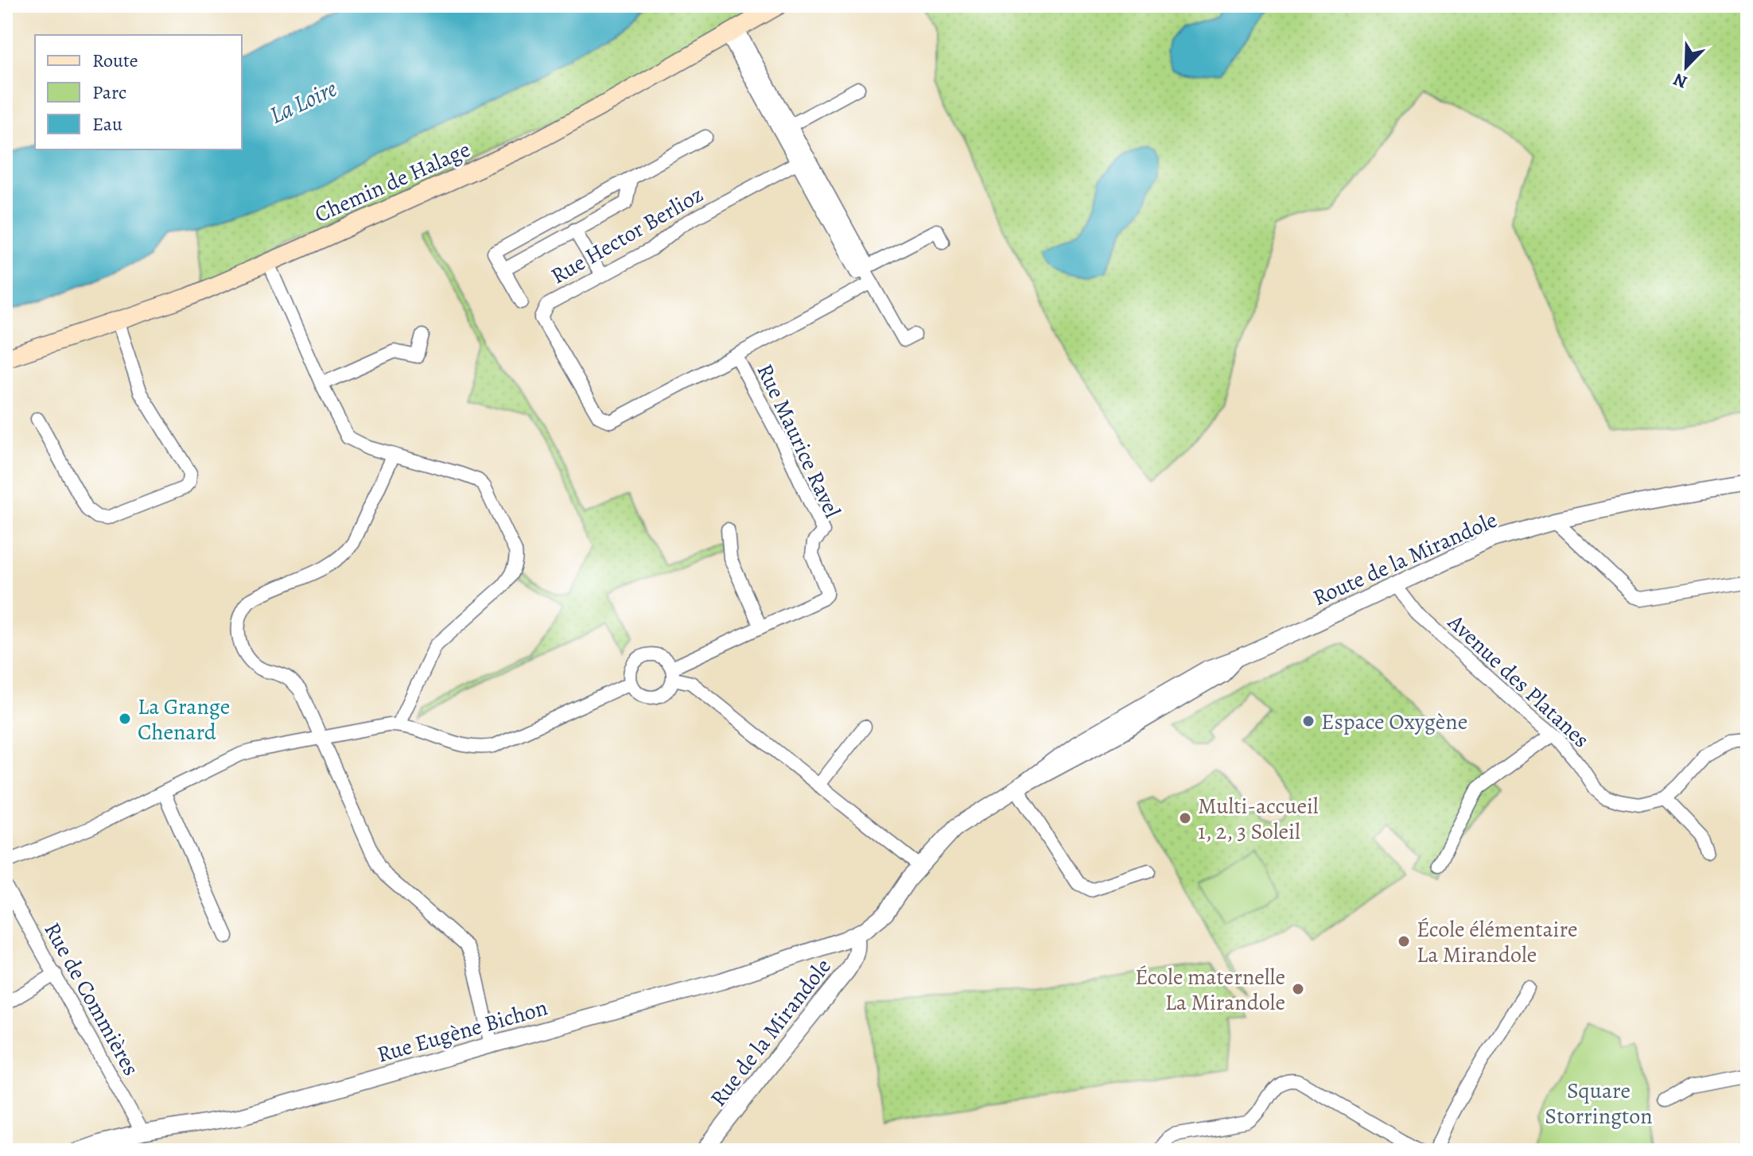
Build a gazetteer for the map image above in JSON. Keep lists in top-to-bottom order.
{
  "streets": {
    "main road": ["Chemin de Halage"],
    "street": [
      "Rue Hector Berlioz",
      "Rue Maurice Ravel",
      "Route de la Mirandole",
      "Avenue des Platanes",
      "Rue de Commières",
      "Rue Eugène Bichon",
      "Rue de la Mirandole"
    ]
  },
  "crossings": [
    ["Rue Hector Berlioz", "Rue Maurice Ravel"],
    ["Route de la Mirandole", "Avenue des Platanes"],
    ["Route de la Mirandole", "Rue Eugène Bichon"],
    ["Rue de Commières", "Rue Eugène Bichon"],
    ["Rue Eugène Bichon", "Rue de la Mirandole"]
  ],
  "water": ["La Loire"],
  "parks": ["Square Storrington"],
  "places": [
    "La Grange Chenard",
    "Espace Oxygène",
    "Multi-accueil 1, 2, 3 Soleil",
    "École élémentaire La Mirandole",
    "École maternelle La Mirandole"
  ],
  "legend": ["Route", "Parc", "Eau"],
  "north": "bottom left"
}
